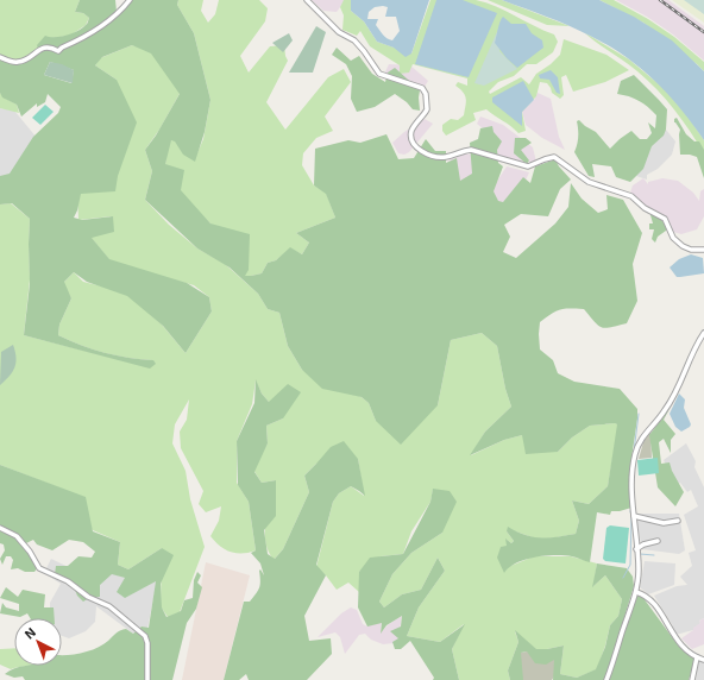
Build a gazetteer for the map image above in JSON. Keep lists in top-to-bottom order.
{
  "north": "top left"
}
